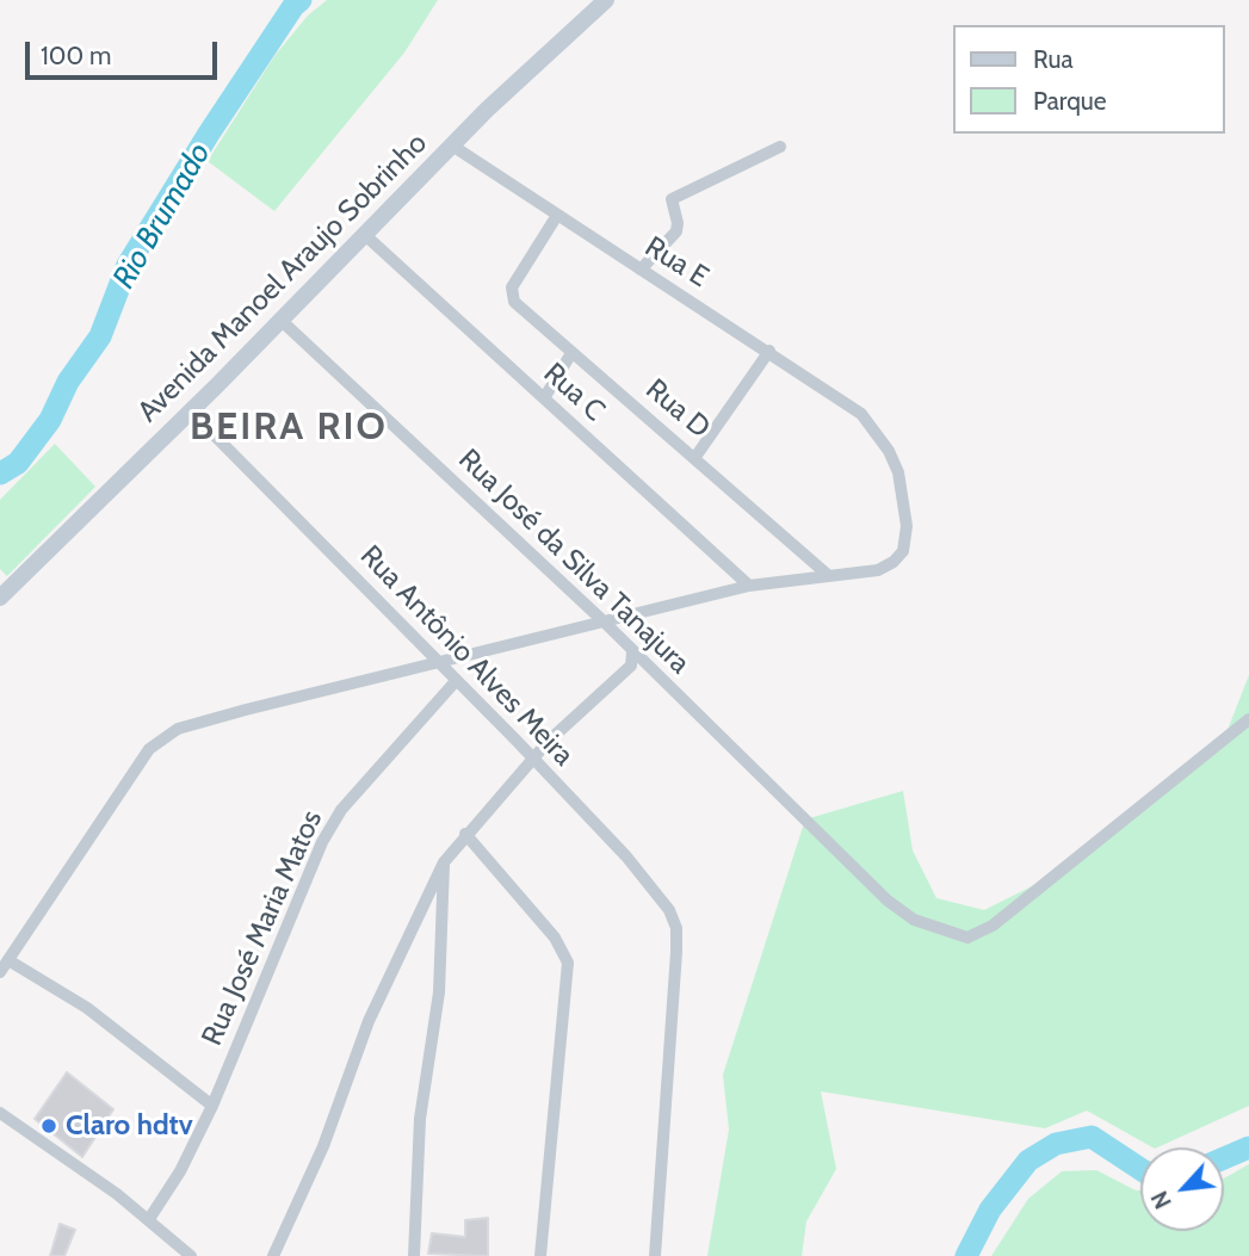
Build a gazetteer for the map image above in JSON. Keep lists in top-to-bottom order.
{
  "streets": {
    "street": [
      "Rua E",
      "Avenida Manoel Araujo Sobrinho",
      "Rua C",
      "Rua D",
      "Rua José da Silva Tanajura",
      "Rua Antônio Alves Meira",
      "Rua José Maria Matos"
    ]
  },
  "crossings": [
    ["Rua E", "Avenida Manoel Araujo Sobrinho"],
    ["Rua E", "Rua D"],
    ["Avenida Manoel Araujo Sobrinho", "Rua C"],
    ["Avenida Manoel Araujo Sobrinho", "Rua José da Silva Tanajura"],
    ["Avenida Manoel Araujo Sobrinho", "Rua Antônio Alves Meira"],
    ["Rua Antônio Alves Meira", "Rua José Maria Matos"]
  ],
  "districts": ["BEIRA RIO"],
  "water": ["Rio Brumado"],
  "places": ["Claro hdtv"],
  "legend": ["Rua", "Parque"],
  "scale_bar": "100 m",
  "north": "bottom left"
}
